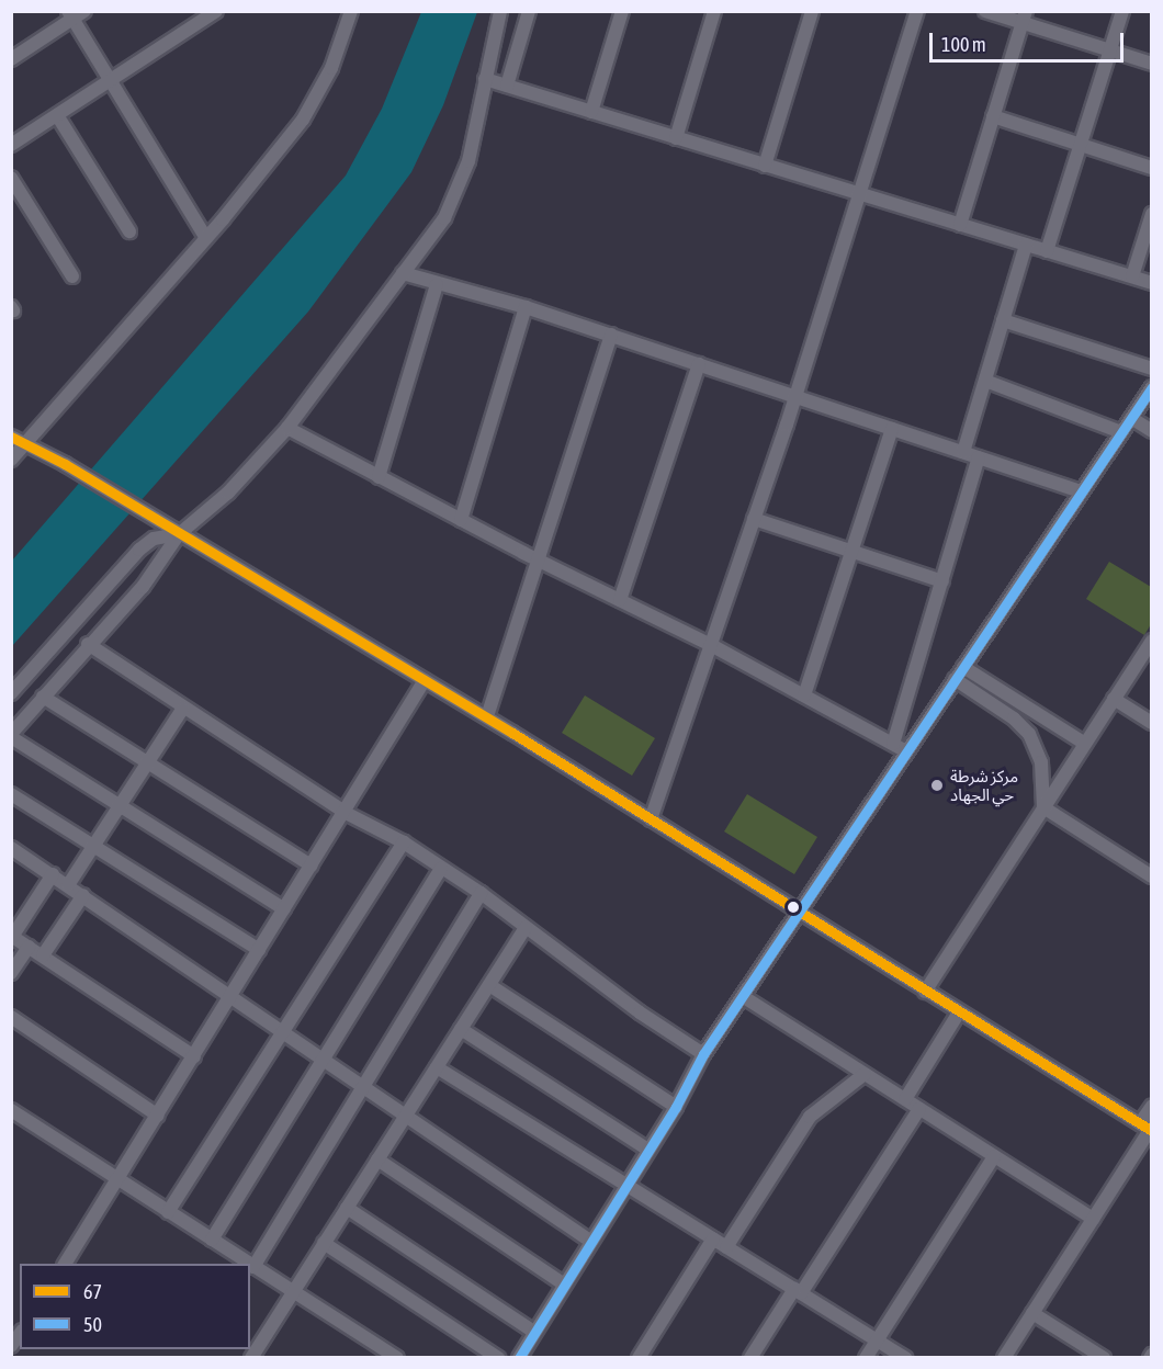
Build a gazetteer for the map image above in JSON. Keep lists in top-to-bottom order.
{
  "places": ["مركز شرطة حي الجهاد"],
  "lines": ["transit line 50", "transit line 67"],
  "legend": ["67", "50"],
  "scale_bar": "100 m"
}
